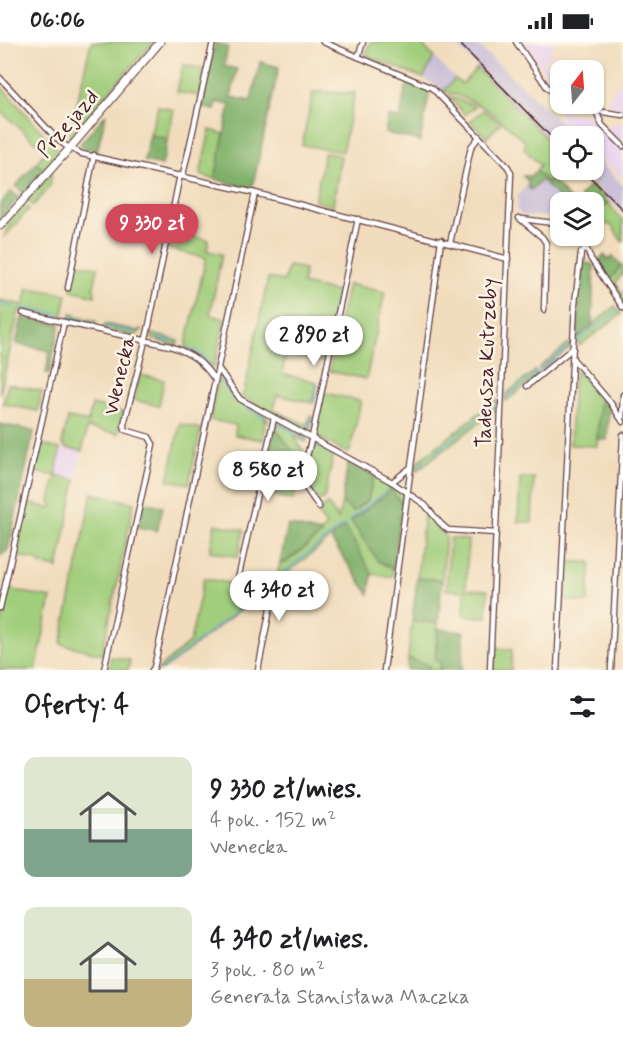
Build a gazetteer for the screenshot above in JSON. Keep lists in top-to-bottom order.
{
  "streets": {
    "street": ["Przejazd", "Tadeusza Kutrzeby", "Wenecka"]
  },
  "north": "top",
  "page": {
    "status": "06:06",
    "price": [
      "9 330 zł",
      "2 890 zł",
      "8 580 zł",
      "4 340 zł"
    ],
    "heading": "Oferty: 4",
    "list": [
      {
        "name": "9 330 zł/mies.",
        "note": "4 pok. · 152 m² · Wenecka"
      },
      {
        "name": "4 340 zł/mies.",
        "note": "3 pok. · 80 m² · Generała Stanisława Maczka"
      }
    ]
  }
}
